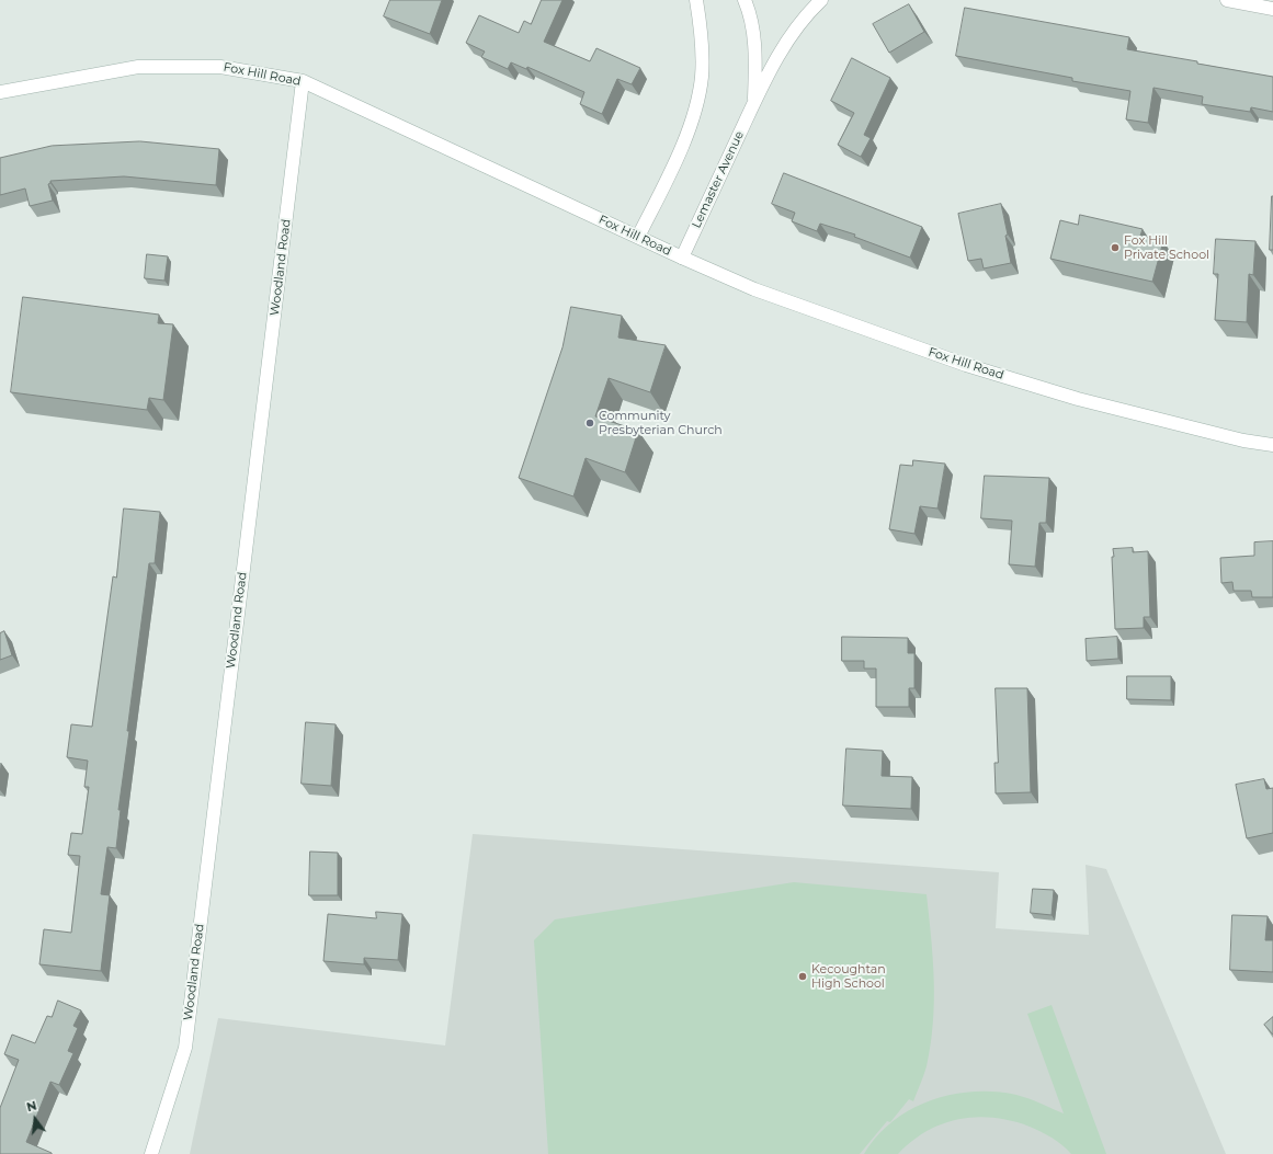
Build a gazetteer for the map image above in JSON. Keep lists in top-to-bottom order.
{
  "streets": {
    "main road": ["Fox Hill Road", "Lemaster Avenue", "Woodland Road"]
  },
  "crossings": [
    ["Fox Hill Road", "Lemaster Avenue"],
    ["Fox Hill Road", "Woodland Road"]
  ],
  "places": ["Fox Hill Private School", "Community Presbyterian Church", "Kecoughtan High School"],
  "north": "top"
}
